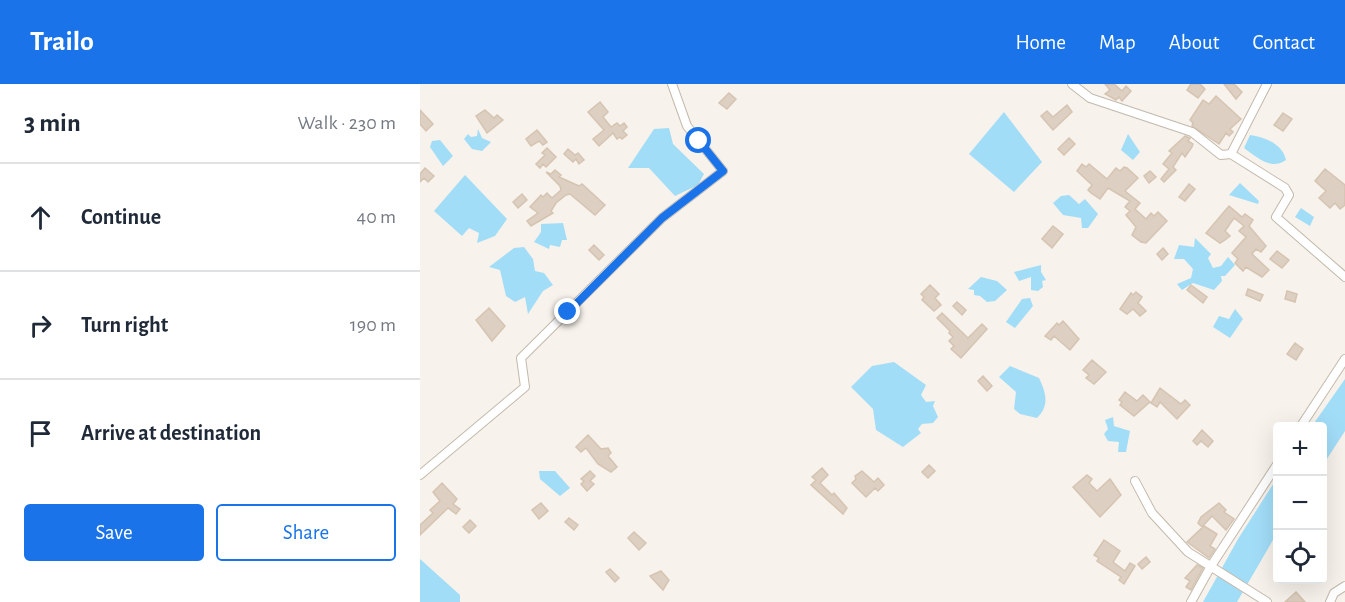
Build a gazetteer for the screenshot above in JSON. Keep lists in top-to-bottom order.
{
  "page": {
    "header": "Trailo",
    "nav": [
      "Home",
      "Map",
      "About",
      "Contact"
    ],
    "heading": ["3 min", "Walk · 230 m"],
    "list": [
      ["Continue", "40 m"],
      ["Turn right", "190 m"],
      "Arrive at destination"
    ],
    "map_buttons": ["+", "−"],
    "buttons": ["Save", "Share"]
  }
}
